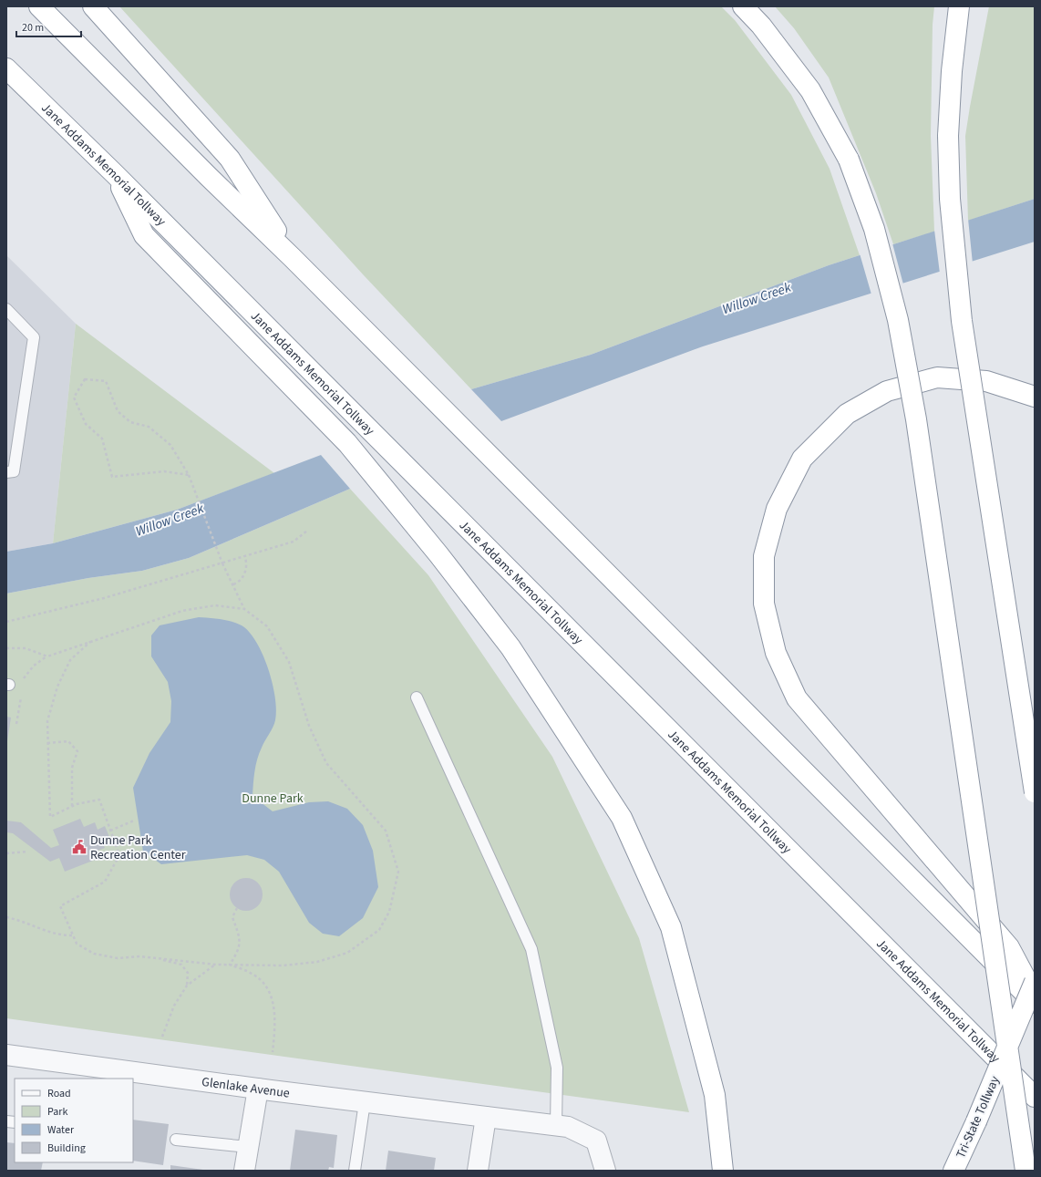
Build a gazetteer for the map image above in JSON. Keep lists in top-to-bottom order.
{
  "streets": {
    "highway": ["Jane Addams Memorial Tollway", "Tri-State Tollway"],
    "street": ["Glenlake Avenue"]
  },
  "water": ["Willow Creek"],
  "parks": ["Dunne Park"],
  "places": {
    "public building": ["Dunne Park Recreation Center"]
  },
  "legend": [
    "Road",
    "Park",
    "Water",
    "Building"
  ],
  "scale_bar": "20 m"
}
